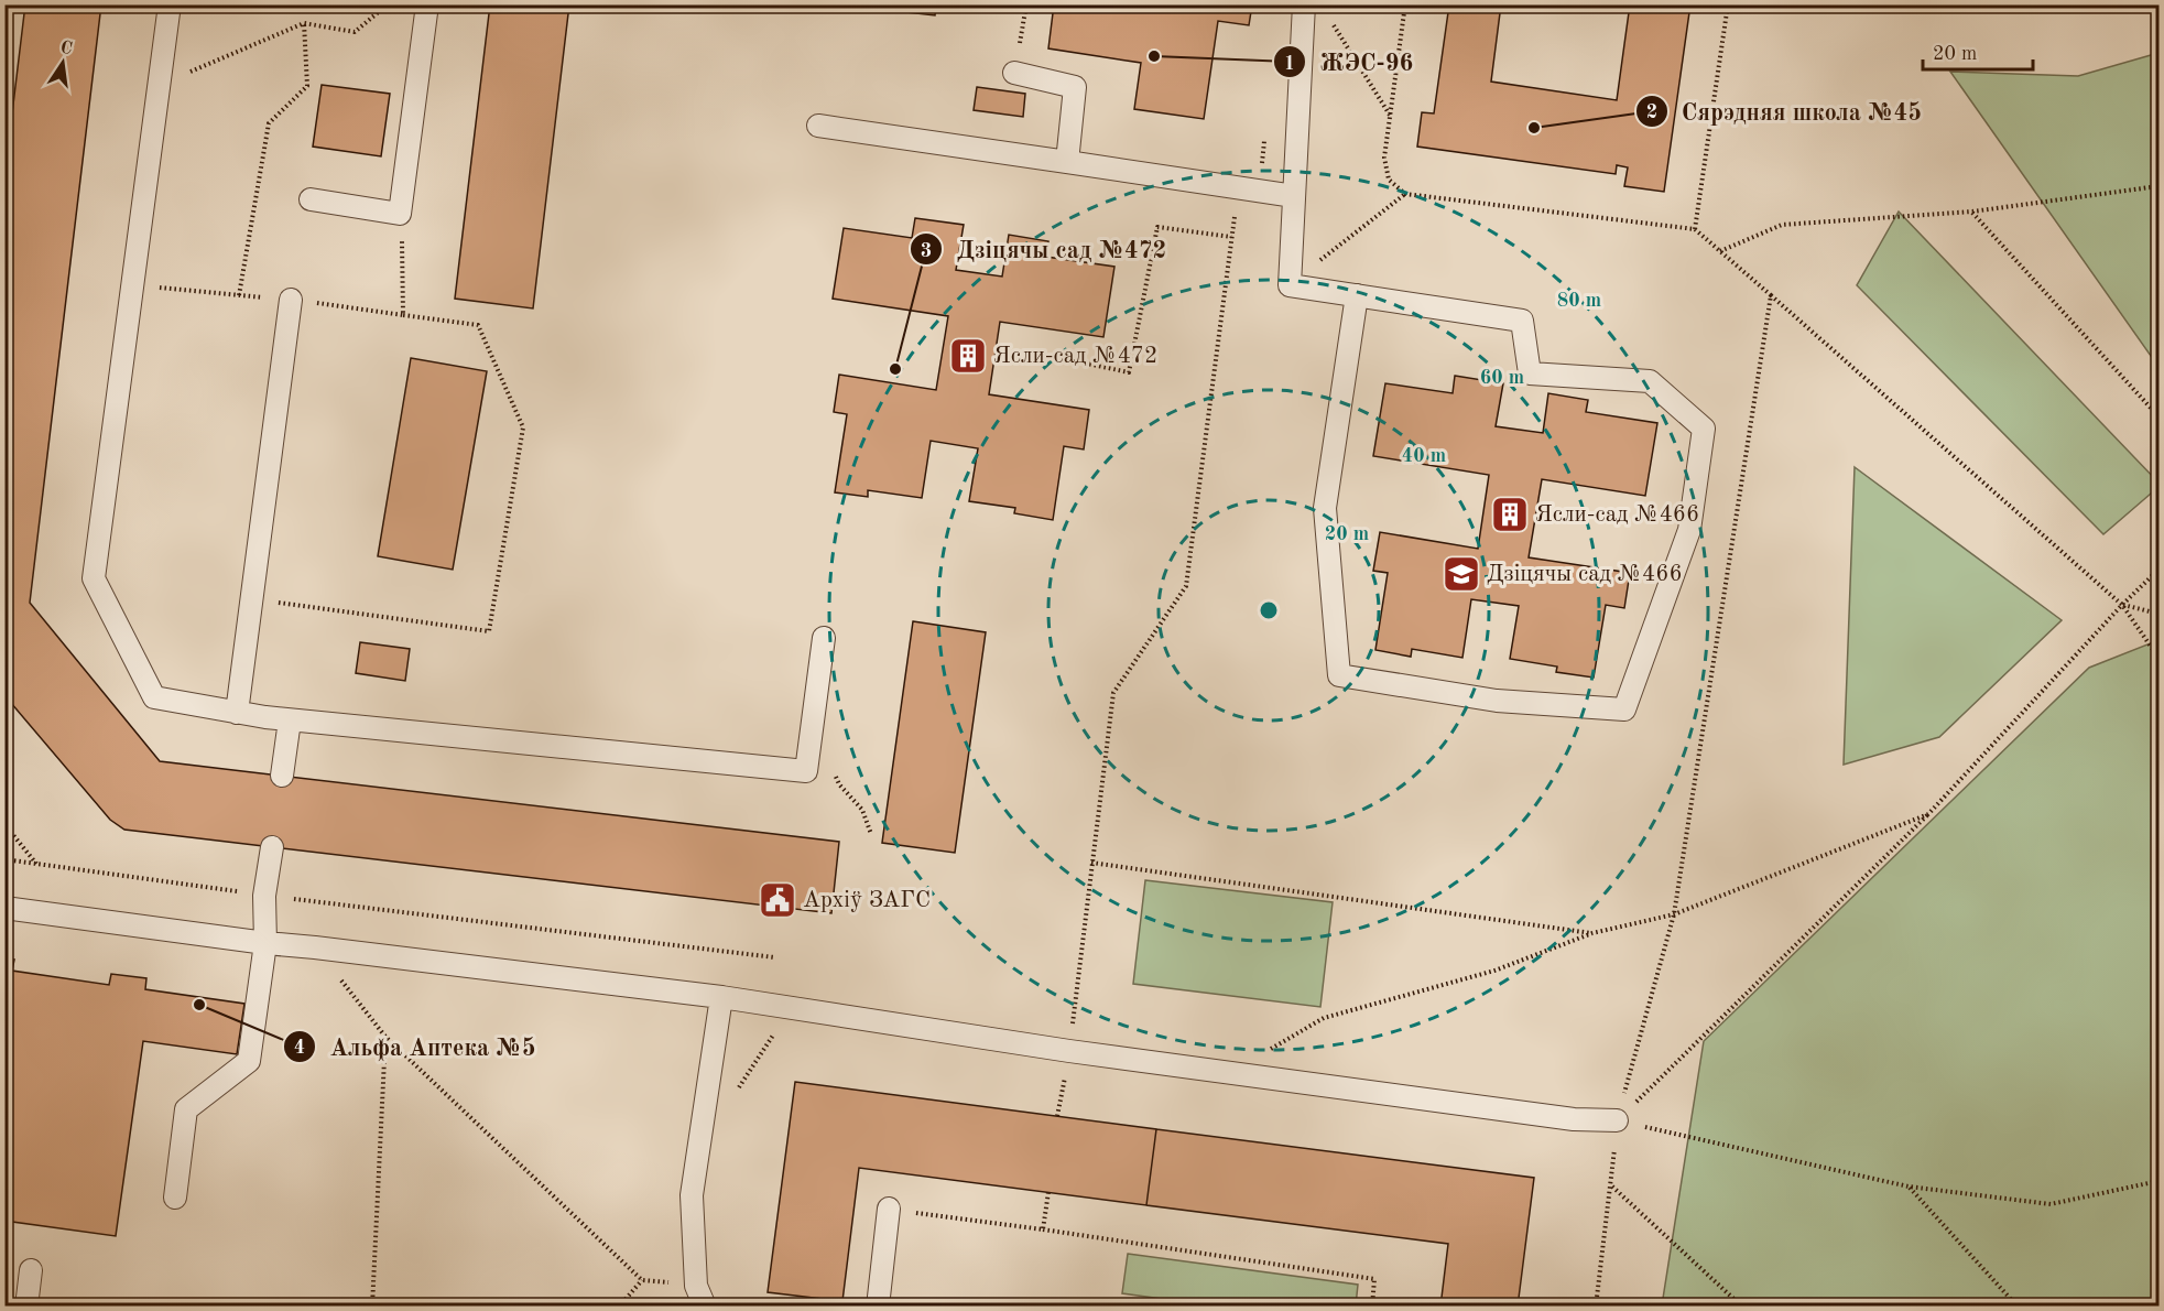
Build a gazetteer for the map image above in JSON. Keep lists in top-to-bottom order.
{
  "places": {
    "other": [
      "ЖЭС-96",
      "Сярэдняя школа №45",
      "Дзіцячы сад №472",
      "Альфа Аптека №5"
    ],
    "building": ["Ясли-сад №472", "Ясли-сад №466"],
    "school or university": ["Дзіцячы сад №466"],
    "public building": ["Архіў ЗАГС"]
  },
  "scale_bar": "20 m",
  "north": "top",
  "rings": [
    "80 m",
    "60 m",
    "40 m",
    "20 m"
  ]
}
